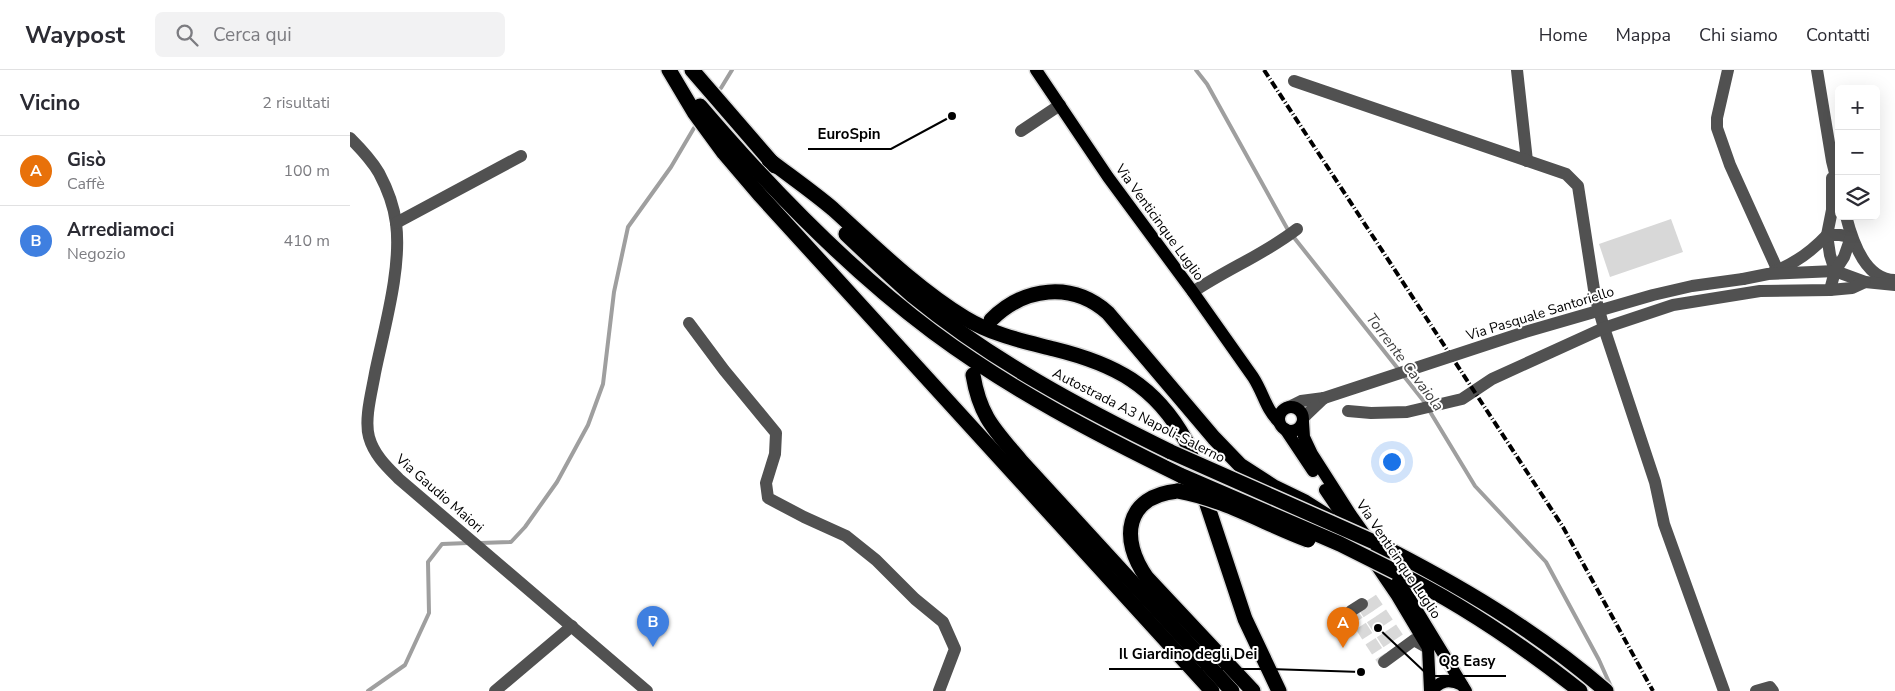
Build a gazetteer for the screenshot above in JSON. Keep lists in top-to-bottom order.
{
  "streets": {
    "highway": ["Autostrada A3 Napoli-Salerno"],
    "main road": ["Via Venticinque Luglio"],
    "street": ["Via Pasquale Santoriello", "Via Gaudio Maiori"]
  },
  "crossings": [
    ["Via Venticinque Luglio", "Via Pasquale Santoriello"]
  ],
  "water": ["Torrente Cavaiola"],
  "places": ["EuroSpin", "Q8 Easy", "Il Giardino degli Dei"],
  "page": {
    "header": "Waypost",
    "search": "Cerca qui",
    "nav": [
      "Home",
      "Mappa",
      "Chi siamo",
      "Contatti"
    ],
    "heading": ["Vicino", "2 risultati"],
    "map_buttons": ["+", "−"],
    "list": [
      {
        "mark": "A",
        "name": "Gisò",
        "note": "Caffè",
        "value": "100 m"
      },
      {
        "mark": "B",
        "name": "Arrediamoci",
        "note": "Negozio",
        "value": "410 m"
      }
    ],
    "pins": ["B", "A"]
  }
}
